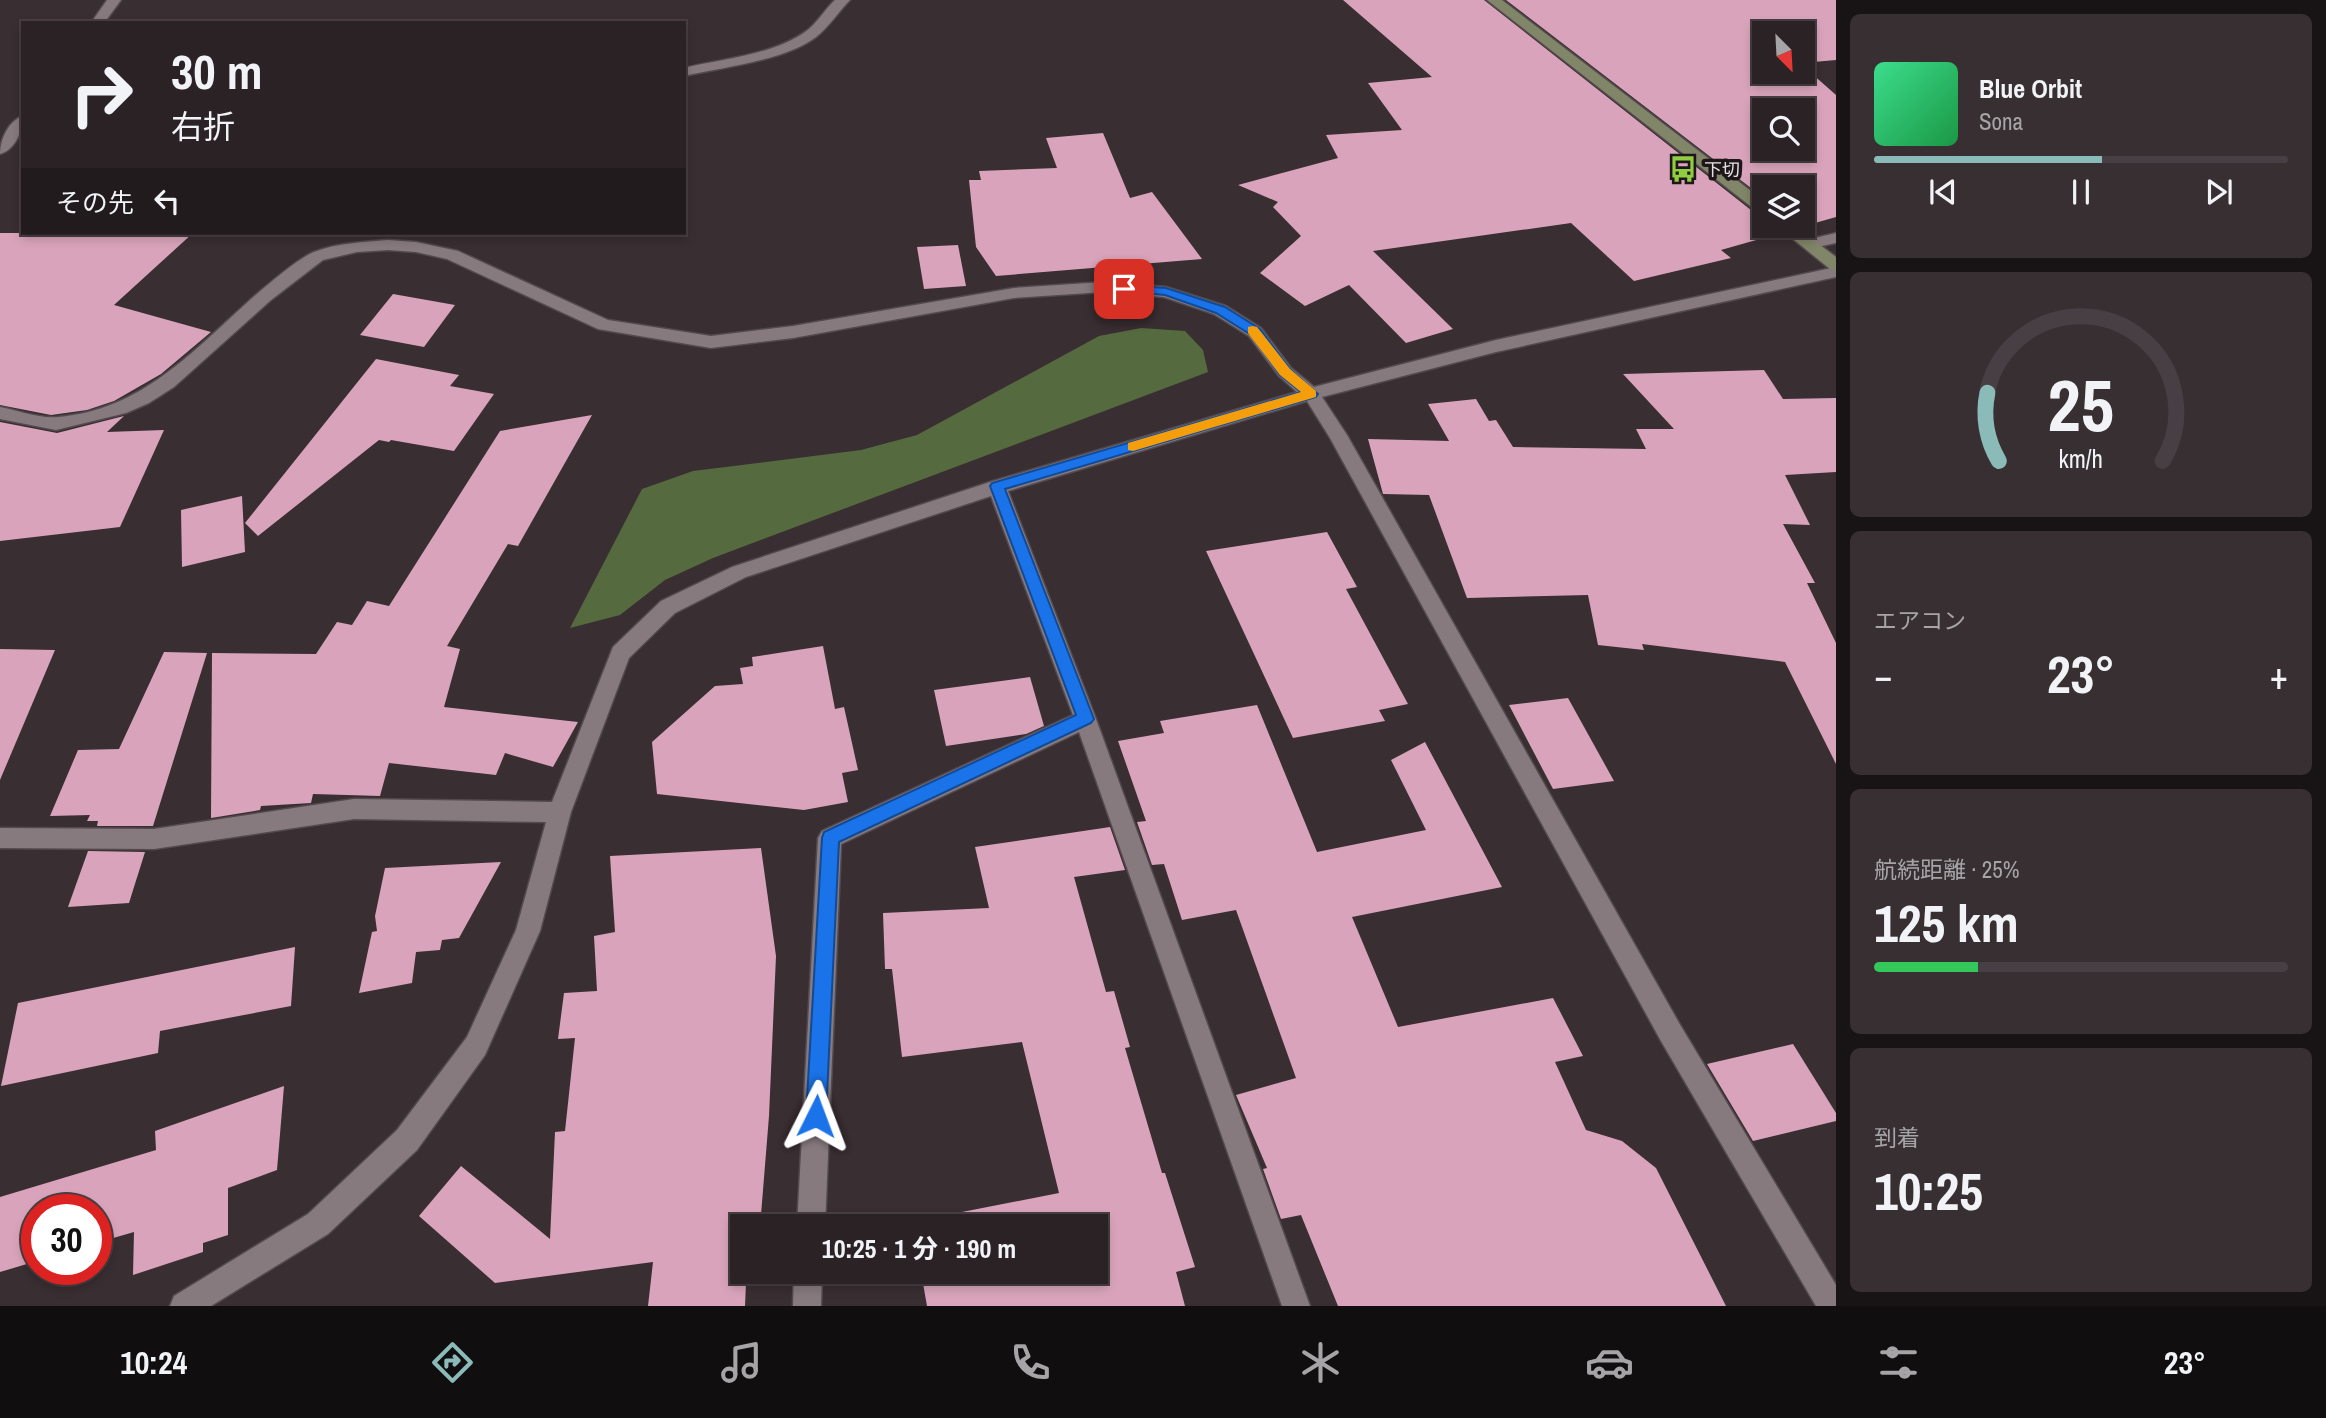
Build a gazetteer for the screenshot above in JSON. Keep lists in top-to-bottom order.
{
  "places": {
    "bus stop": ["下切"]
  },
  "north": "bottom right",
  "page": {
    "turn": ["30 m", "右折"],
    "song": ["Blue Orbit", "Sona"],
    "then": "その先",
    "tile": [
      "エアコン",
      ["航続距離 · 25%", "125 km"],
      ["到着", "10:25"]
    ],
    "heat": ["−", "23°", "+"],
    "limit": "30",
    "trip": "10:25 · 1 分 · 190 m",
    "tabs": ["10:24", "23°"],
    "gauge": ["25", "km/h"]
  }
}
